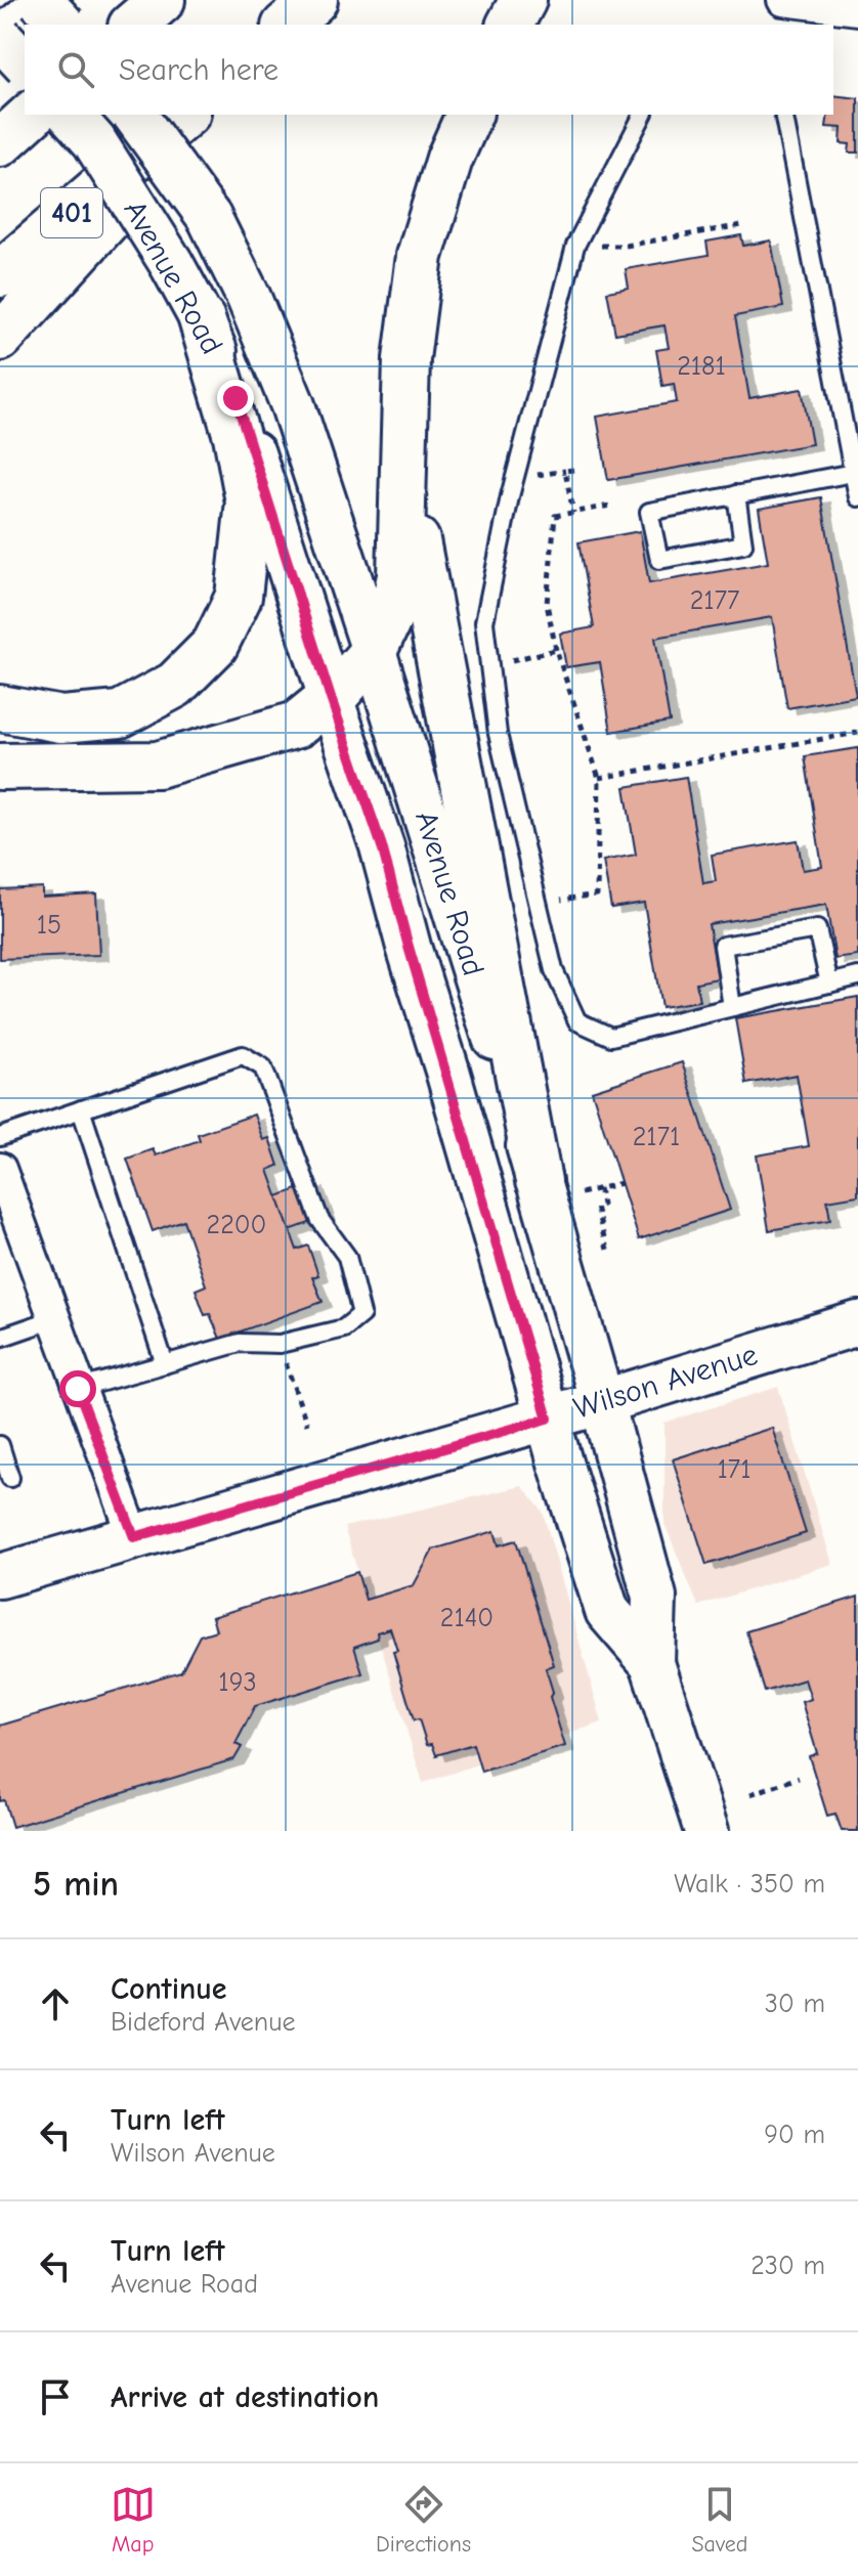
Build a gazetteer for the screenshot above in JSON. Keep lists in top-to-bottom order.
{
  "streets": {
    "highway": ["401"],
    "main road": ["Avenue Road", "Wilson Avenue"]
  },
  "crossings": [
    ["401", "Avenue Road"],
    ["Avenue Road", "Wilson Avenue"]
  ],
  "house_numbers": [
    "2181",
    "2177",
    "15",
    "2171",
    "2200",
    "171",
    "2140",
    "193"
  ],
  "page": {
    "search": "Search here",
    "heading": ["5 min", "Walk · 350 m"],
    "list": [
      ["Continue", "Bideford Avenue", "30 m"],
      ["Turn left", "Wilson Avenue", "90 m"],
      ["Turn left", "Avenue Road", "230 m"],
      "Arrive at destination"
    ],
    "nav": ["Map", "Directions", "Saved"]
  }
}
